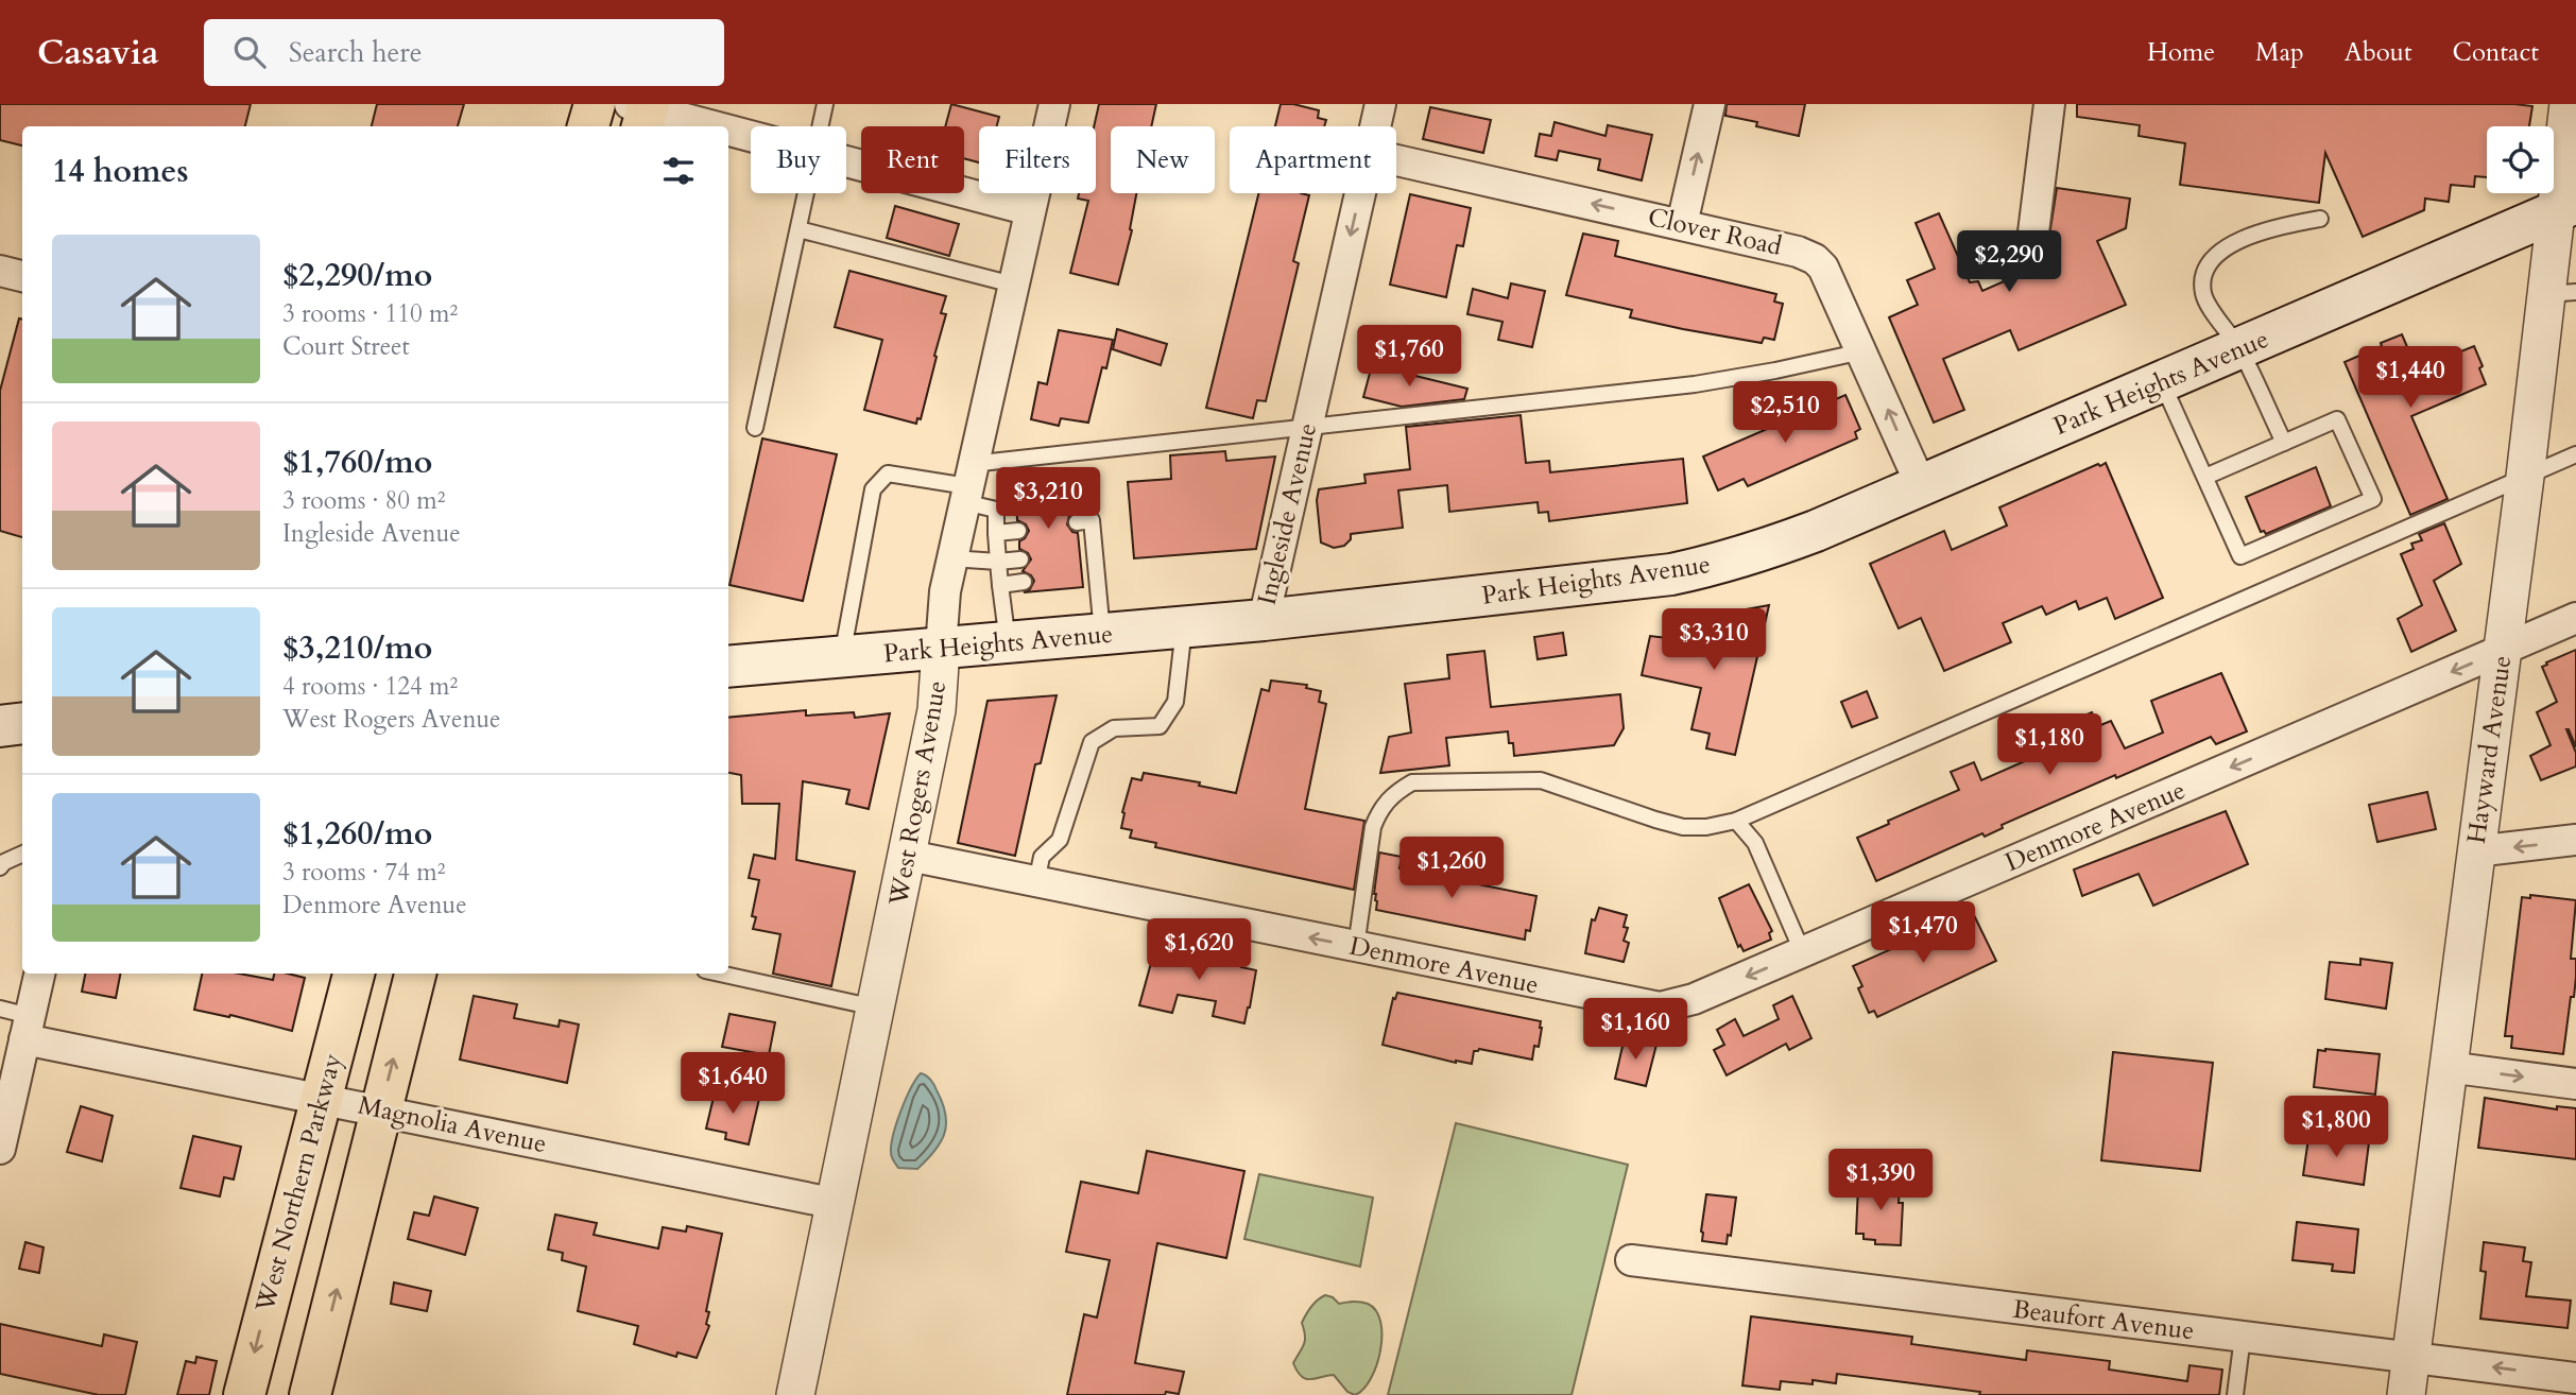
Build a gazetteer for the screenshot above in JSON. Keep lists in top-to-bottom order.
{
  "streets": {
    "main road": ["Park Heights Avenue", "West Northern Parkway"],
    "street": [
      "Clover Road",
      "Ingleside Avenue",
      "Hayward Avenue",
      "West Rogers Avenue",
      "Denmore Avenue",
      "Magnolia Avenue",
      "Beaufort Avenue"
    ]
  },
  "crossings": [
    ["Clover Road", "Park Heights Avenue"],
    ["Park Heights Avenue", "Ingleside Avenue"],
    ["Park Heights Avenue", "Hayward Avenue"],
    ["Park Heights Avenue", "West Rogers Avenue"],
    ["Hayward Avenue", "Denmore Avenue"],
    ["Hayward Avenue", "Beaufort Avenue"],
    ["West Rogers Avenue", "Denmore Avenue"],
    ["West Rogers Avenue", "Magnolia Avenue"],
    ["Magnolia Avenue", "West Northern Parkway"]
  ],
  "one_way": ["Clover Road", "Ingleside Avenue", "Denmore Avenue"],
  "page": {
    "header": "Casavia",
    "search": "Search here",
    "nav": [
      "Home",
      "Map",
      "About",
      "Contact"
    ],
    "chip": [
      "Buy",
      "Rent",
      "Filters",
      "New",
      "Apartment"
    ],
    "heading": "14 homes",
    "list": [
      {
        "name": "$2,290/mo",
        "note": "3 rooms · 110 m² · Court Street"
      },
      {
        "name": "$1,760/mo",
        "note": "3 rooms · 80 m² · Ingleside Avenue"
      },
      {
        "name": "$3,210/mo",
        "note": "4 rooms · 124 m² · West Rogers Avenue"
      },
      {
        "name": "$1,260/mo",
        "note": "3 rooms · 74 m² · Denmore Avenue"
      }
    ],
    "price": [
      "$2,290",
      "$1,760",
      "$1,440",
      "$2,510",
      "$3,210",
      "$3,310",
      "$1,180",
      "$1,260",
      "$1,470",
      "$1,620",
      "$1,160",
      "$1,640",
      "$1,800",
      "$1,390"
    ]
  }
}
